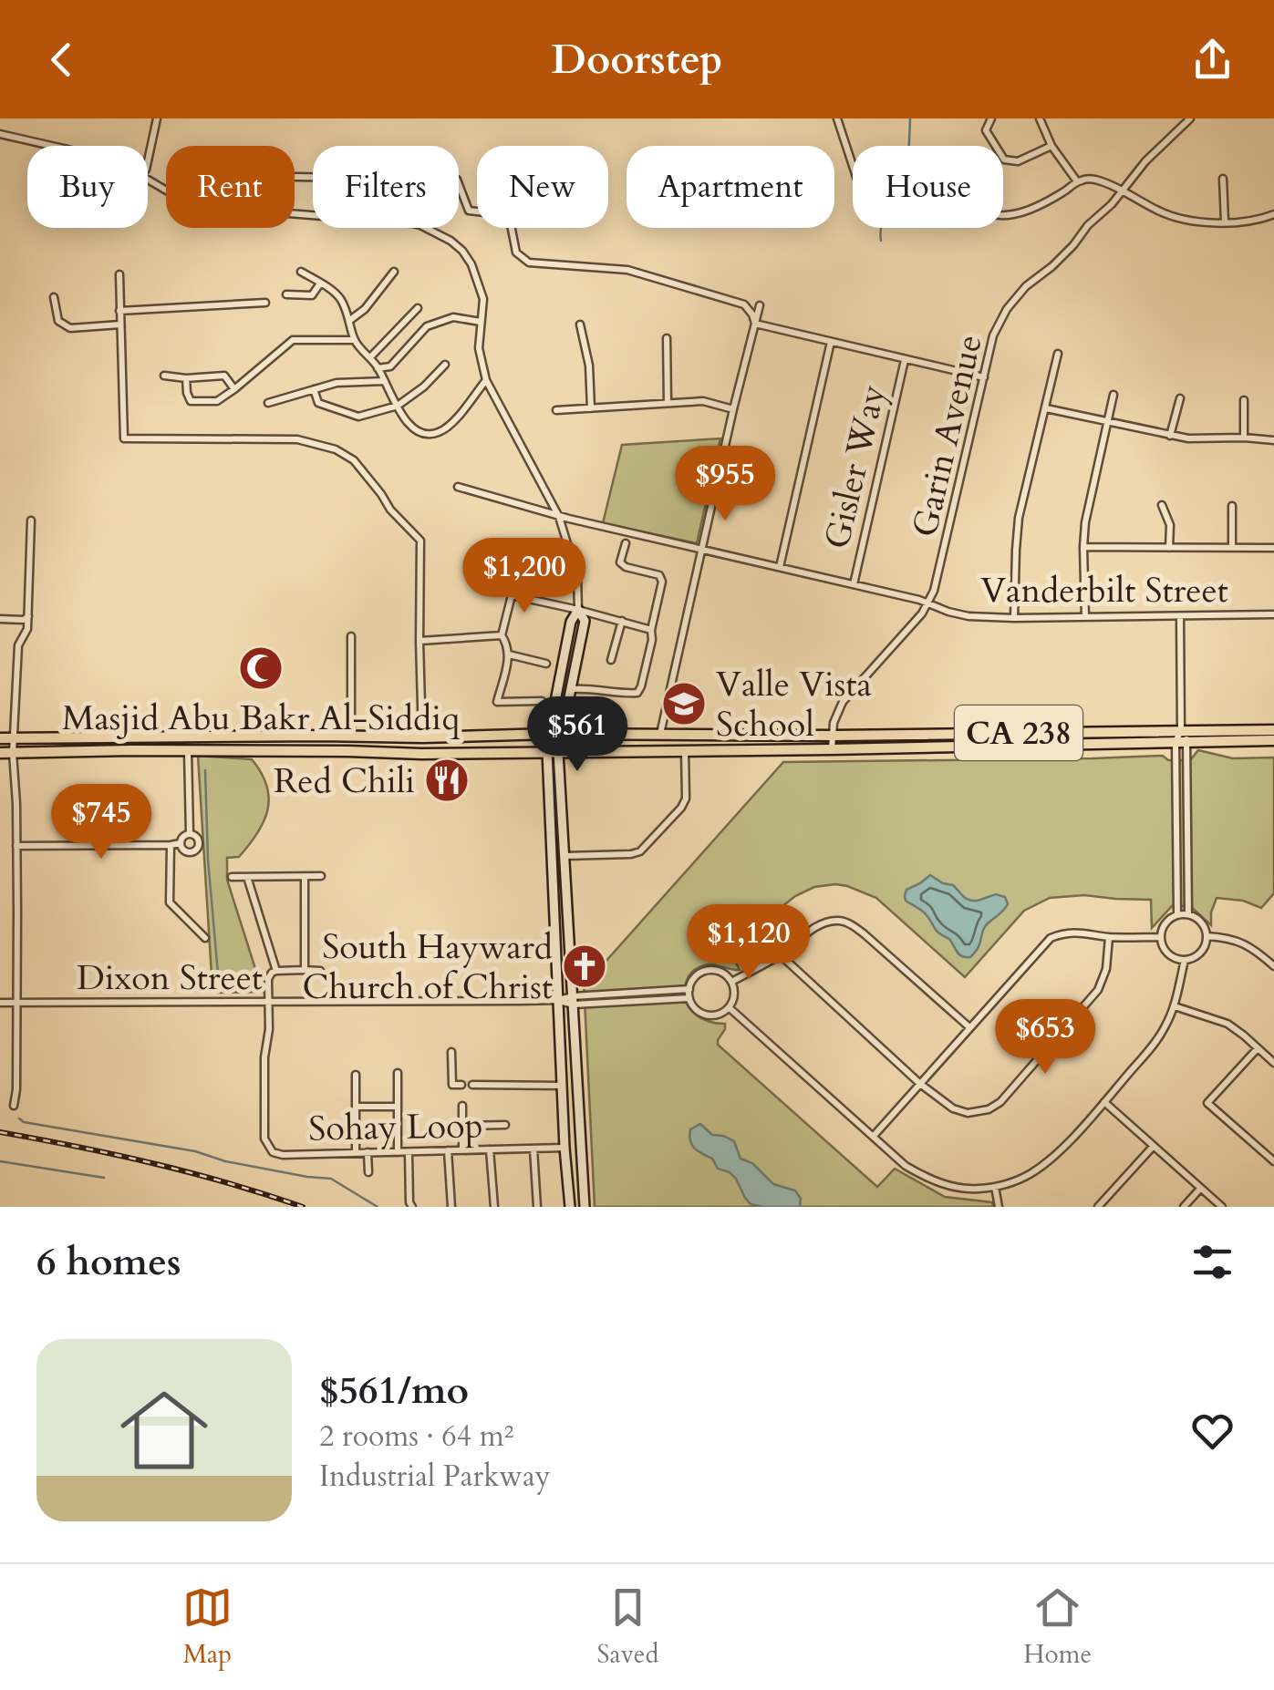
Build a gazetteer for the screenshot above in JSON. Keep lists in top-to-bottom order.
{
  "streets": {
    "main road": ["CA 238"],
    "street": [
      "Garin Avenue",
      "Gisler Way",
      "Vanderbilt Street",
      "Dixon Street",
      "Sohay Loop"
    ]
  },
  "crossings": [
    ["Garin Avenue", "Vanderbilt Street"],
    ["Garin Avenue", "CA 238"],
    ["Gisler Way", "Vanderbilt Street"],
    ["Dixon Street", "Sohay Loop"]
  ],
  "places": {
    "mosque": ["Masjid Abu Bakr Al-Siddiq"],
    "school or university": ["Valle Vista School"],
    "restaurant": ["Red Chili"],
    "church": ["South Hayward Church of Christ"]
  },
  "page": {
    "header": "Doorstep",
    "chip": [
      "Buy",
      "Rent",
      "Filters",
      "New",
      "Apartment",
      "House"
    ],
    "price": [
      "$955",
      "$1,200",
      "$561",
      "$745",
      "$1,120",
      "$653"
    ],
    "heading": "6 homes",
    "list": [
      {
        "name": "$561/mo",
        "note": "2 rooms · 64 m² · Industrial Parkway"
      }
    ],
    "tabs": ["Map", "Saved", "Home"]
  }
}
